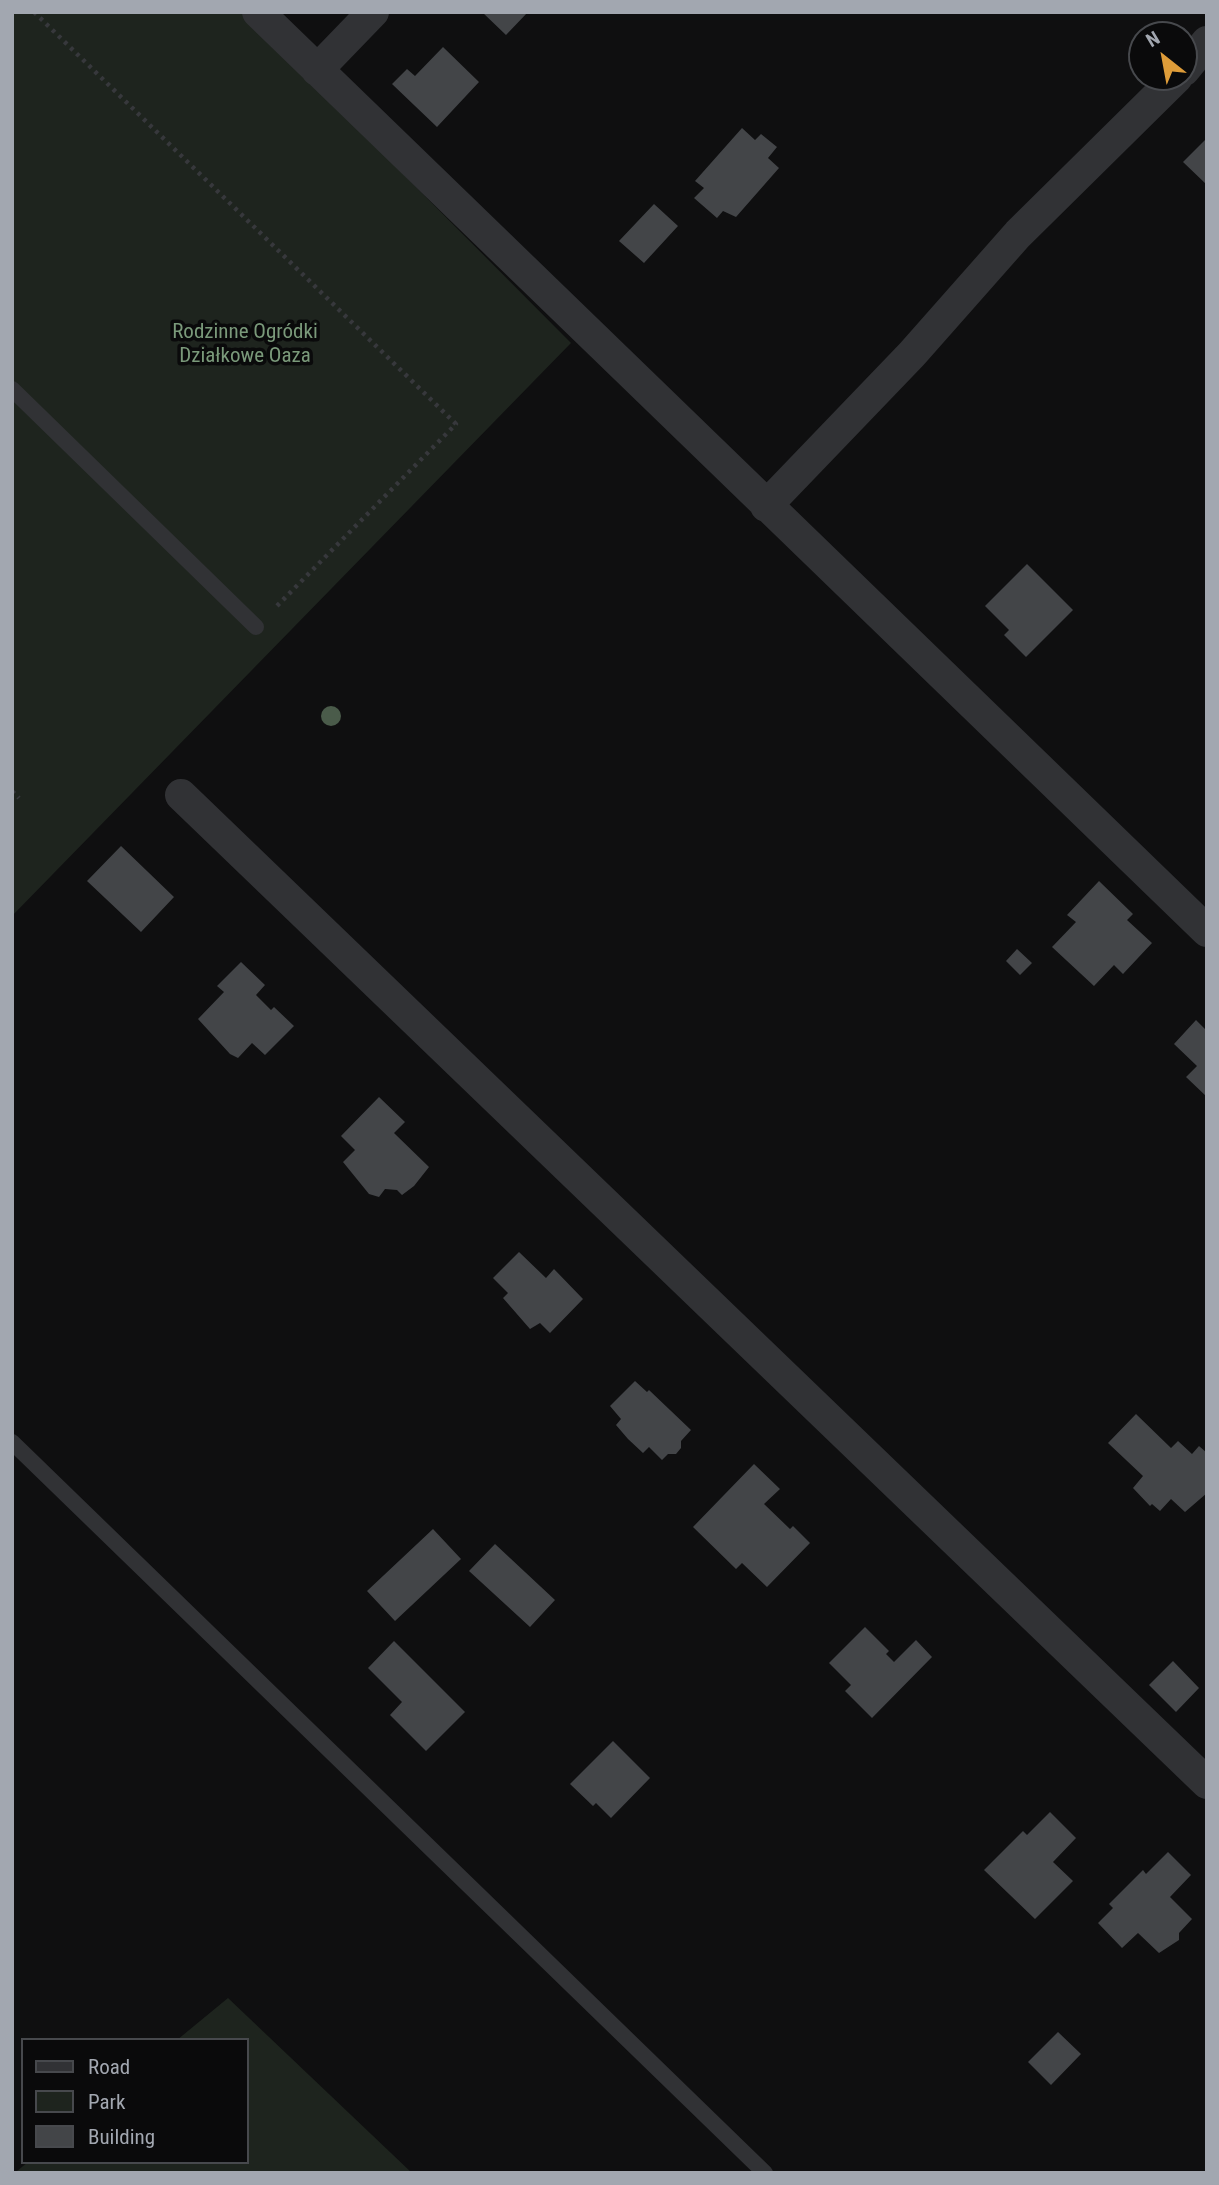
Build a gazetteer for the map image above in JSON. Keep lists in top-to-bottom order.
{
  "parks": ["Rodzinne Ogródki Działkowe Oaza"],
  "legend": ["Road", "Park", "Building"],
  "north": "top left"
}
